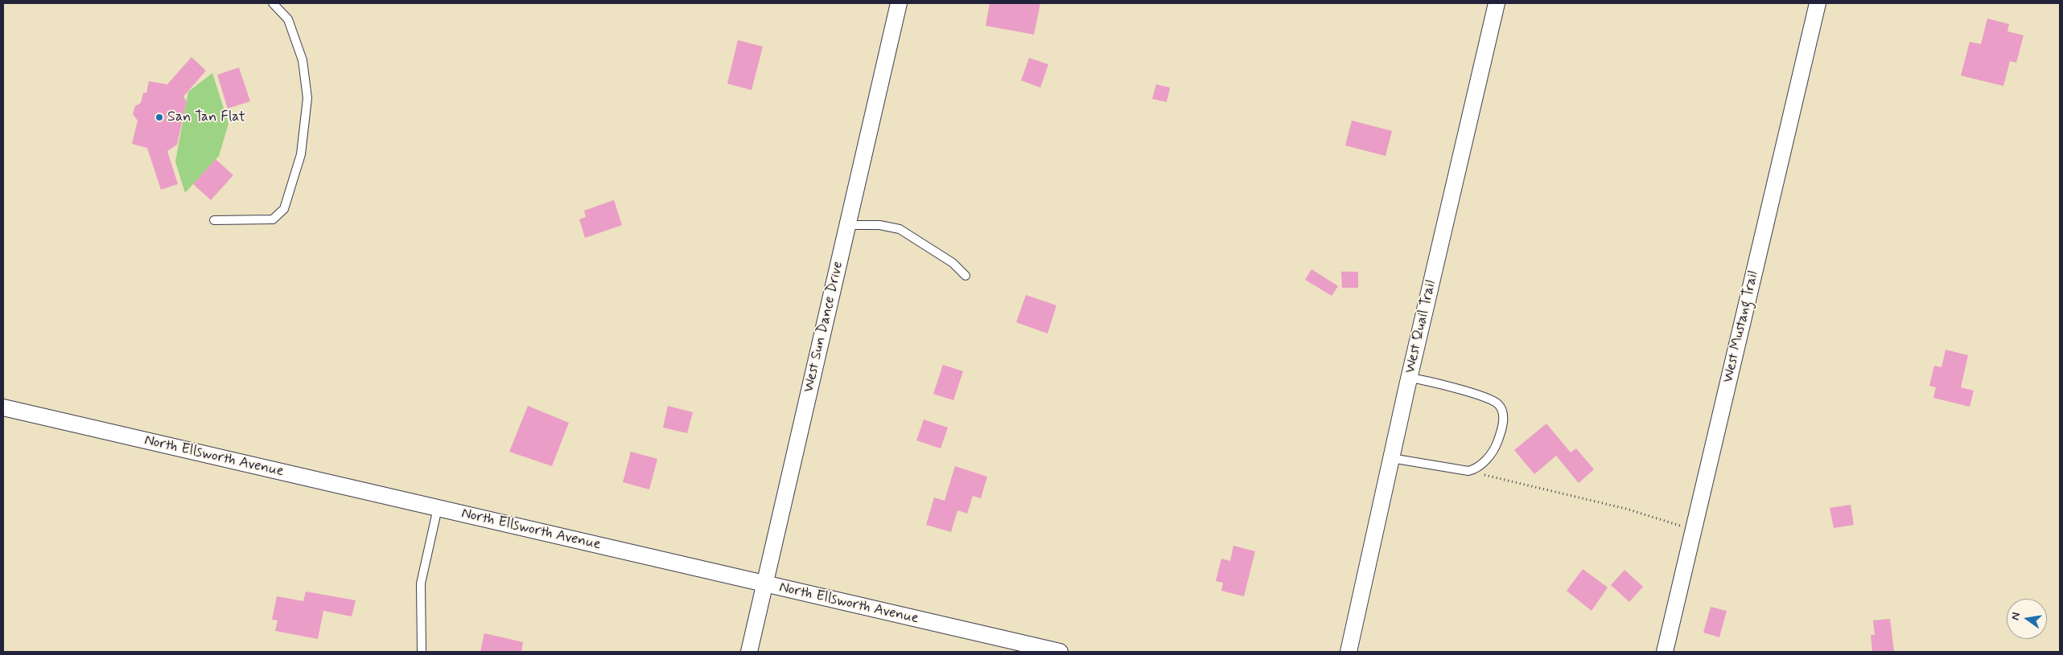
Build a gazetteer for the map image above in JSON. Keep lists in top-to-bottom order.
{
  "streets": {
    "street": [
      "West Sun Dance Drive",
      "West Quail Trail",
      "West Mustang Trail",
      "North Ellsworth Avenue"
    ]
  },
  "crossings": [
    ["West Sun Dance Drive", "North Ellsworth Avenue"]
  ],
  "places": ["San Tan Flat"],
  "north": "left"
}
